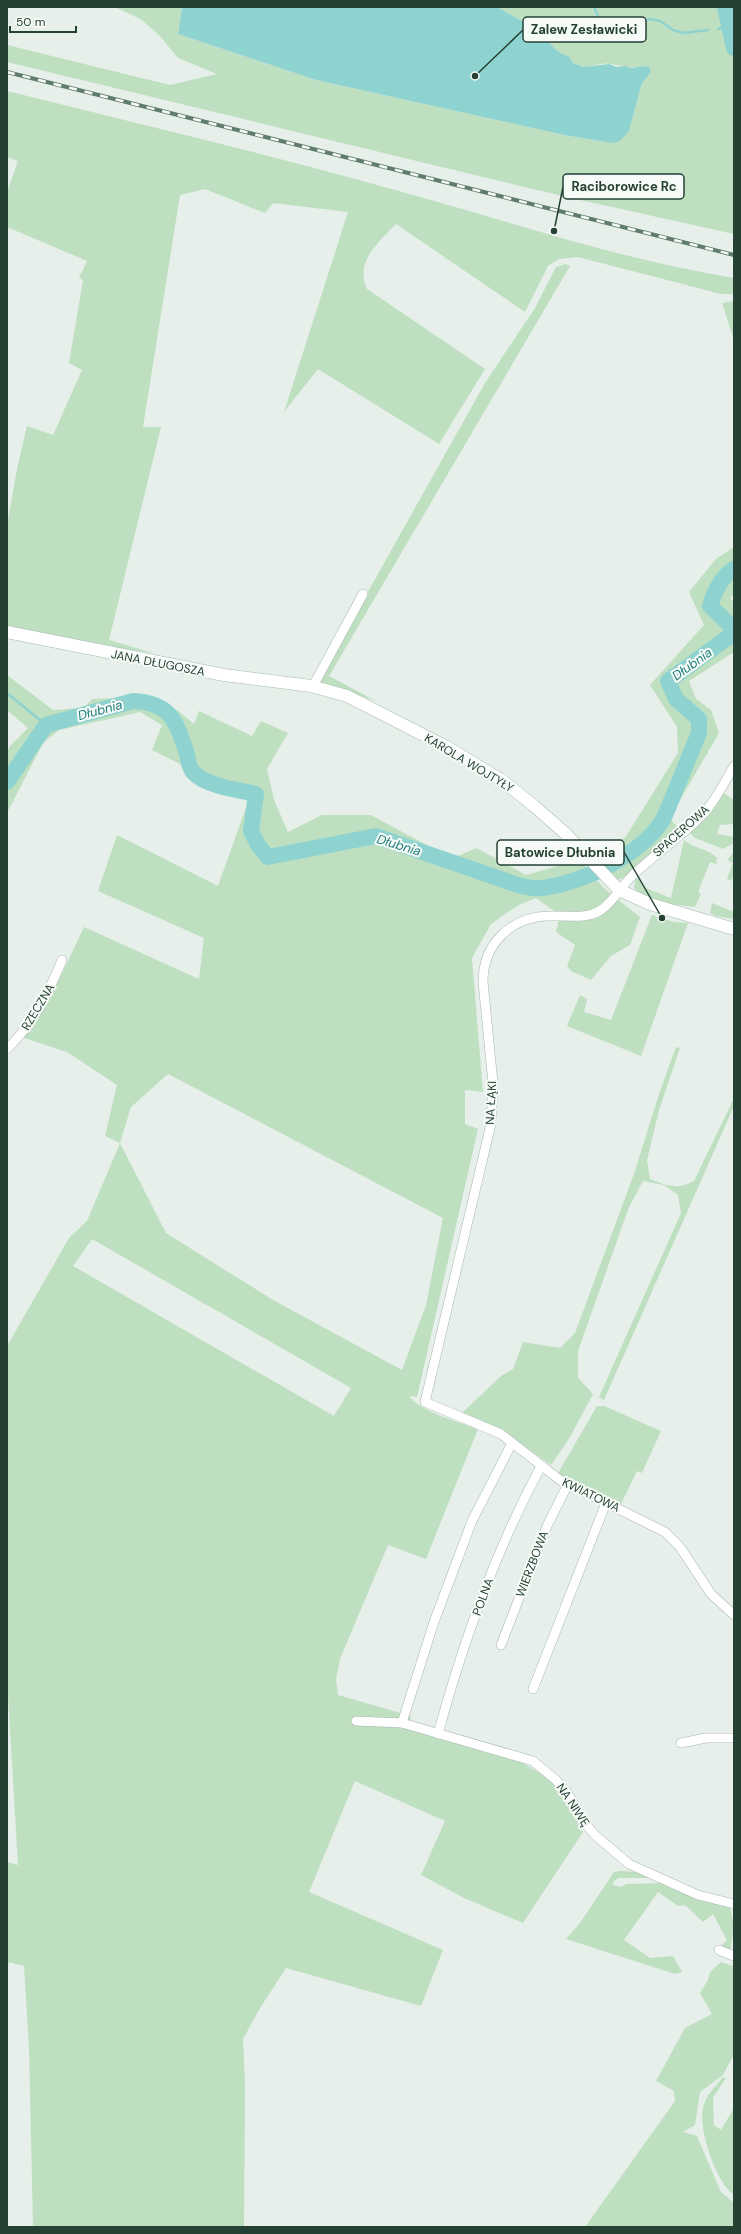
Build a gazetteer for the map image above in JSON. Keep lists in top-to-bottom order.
{
  "streets": {
    "street": [
      "JANA DŁUGOSZA",
      "KAROLA WOJTYŁY",
      "SPACEROWA",
      "RZECZNA",
      "NA ŁĄKI",
      "KWIATOWA",
      "WIERZBOWA",
      "POLNA",
      "NA NIWĘ"
    ]
  },
  "crossings": [
    ["JANA DŁUGOSZA", "KAROLA WOJTYŁY"],
    ["KAROLA WOJTYŁY", "SPACEROWA"],
    ["KAROLA WOJTYŁY", "NA ŁĄKI"],
    ["SPACEROWA", "NA ŁĄKI"],
    ["NA ŁĄKI", "KWIATOWA"],
    ["KWIATOWA", "WIERZBOWA"],
    ["KWIATOWA", "POLNA"],
    ["POLNA", "NA NIWĘ"]
  ],
  "water": ["Dłubnia"],
  "places": ["Zalew Zesławicki", "Raciborowice Rc", "Batowice Dłubnia"],
  "scale_bar": "50 m"
}
